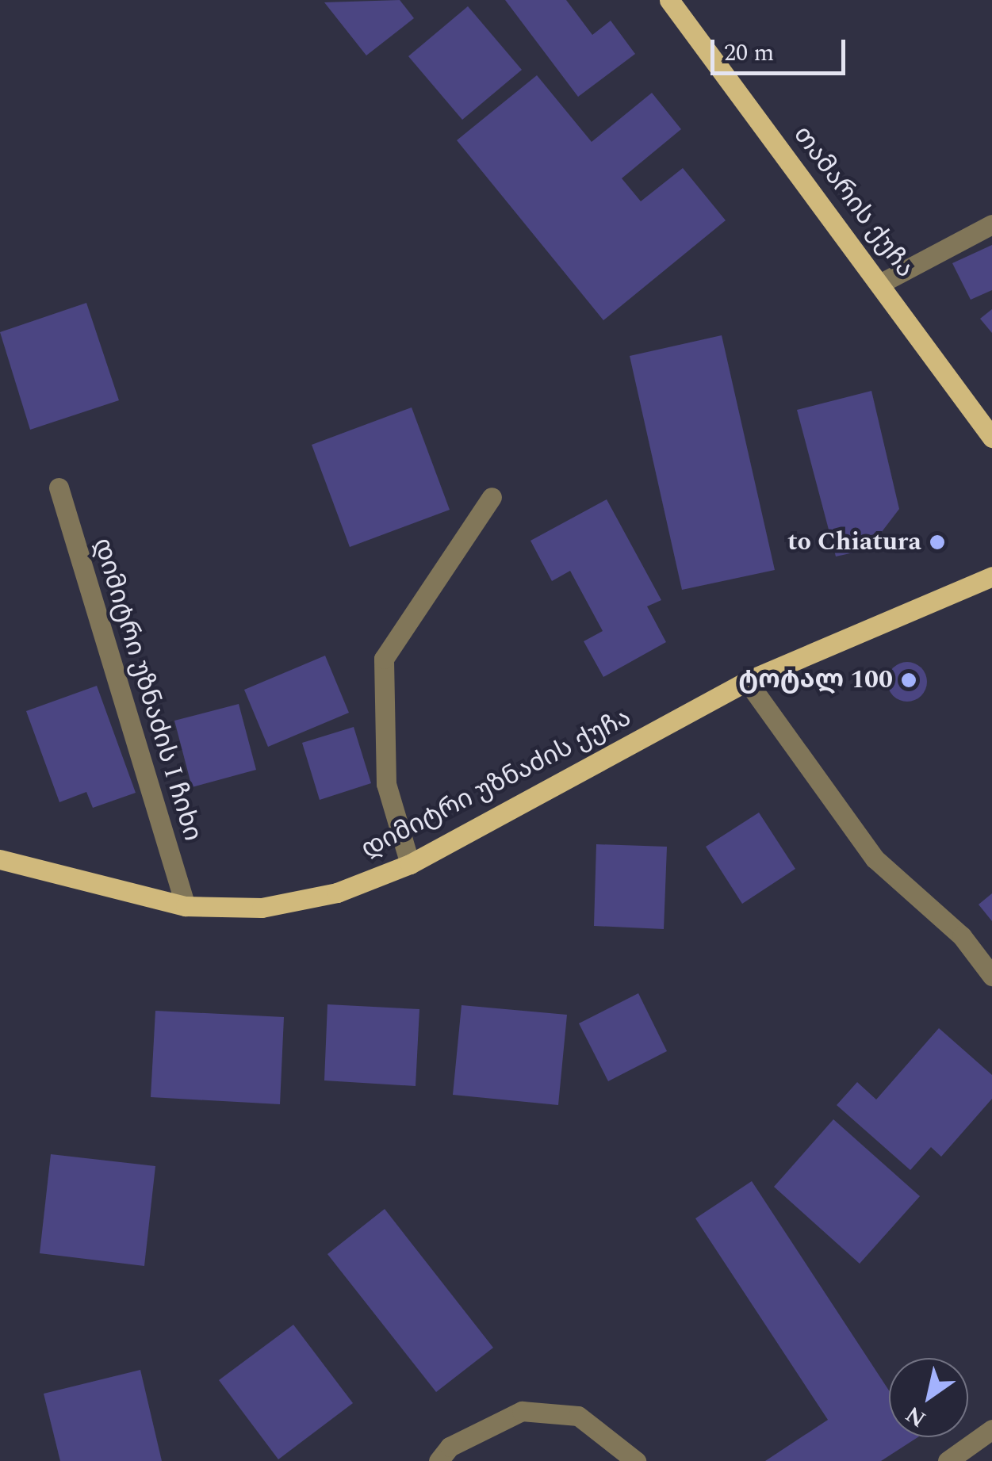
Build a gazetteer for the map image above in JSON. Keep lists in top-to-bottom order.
{
  "streets": {
    "main road": ["თამარის ქუჩა", "დიმიტრი უზნაძის ქუჩა"],
    "street": ["დიმიტრი უზნაძის I ჩიხი"]
  },
  "crossings": [
    ["დიმიტრი უზნაძის I ჩიხი", "დიმიტრი უზნაძის ქუჩა"]
  ],
  "places": ["to Chiatura", "ტოტალ 100"],
  "scale_bar": "20 m",
  "north": "bottom left"
}
